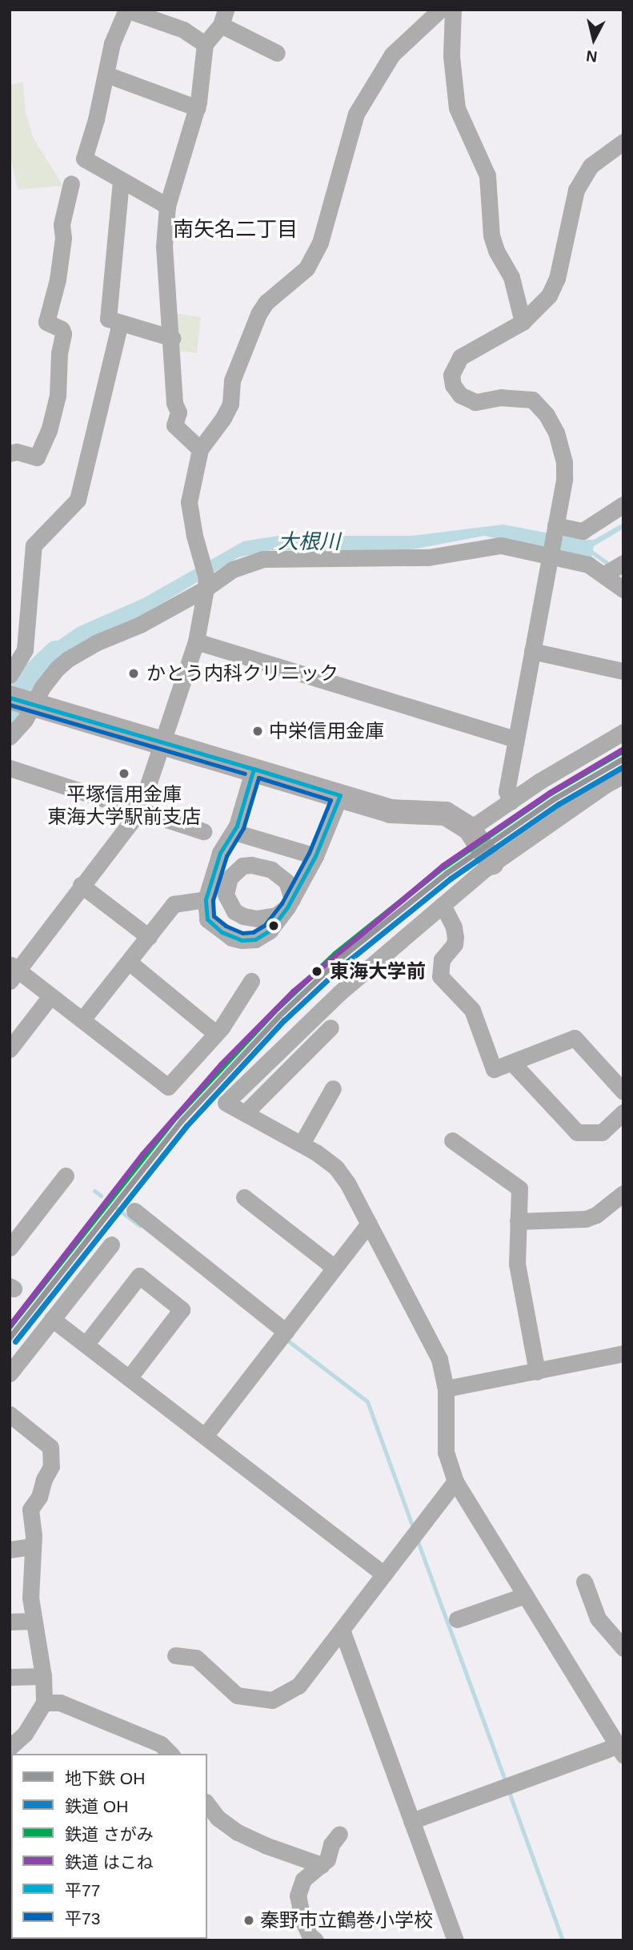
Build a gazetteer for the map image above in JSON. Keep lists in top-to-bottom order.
{
  "districts": ["南矢名二丁目"],
  "water": ["大根川"],
  "places": [
    "かとう内科クリニック",
    "中栄信用金庫",
    "平塚信用金庫 東海大学駅前支店",
    "東海大学前",
    "秦野市立鶴巻小学校"
  ],
  "lines": [
    "transit line 平77",
    "transit line 平73",
    "rail line はこね",
    "rail line さがみ",
    "metro line OH",
    "rail line OH"
  ],
  "legend": [
    "地下鉄 OH",
    "鉄道 OH",
    "鉄道 さがみ",
    "鉄道 はこね",
    "平77",
    "平73"
  ],
  "north": "bottom"
}
